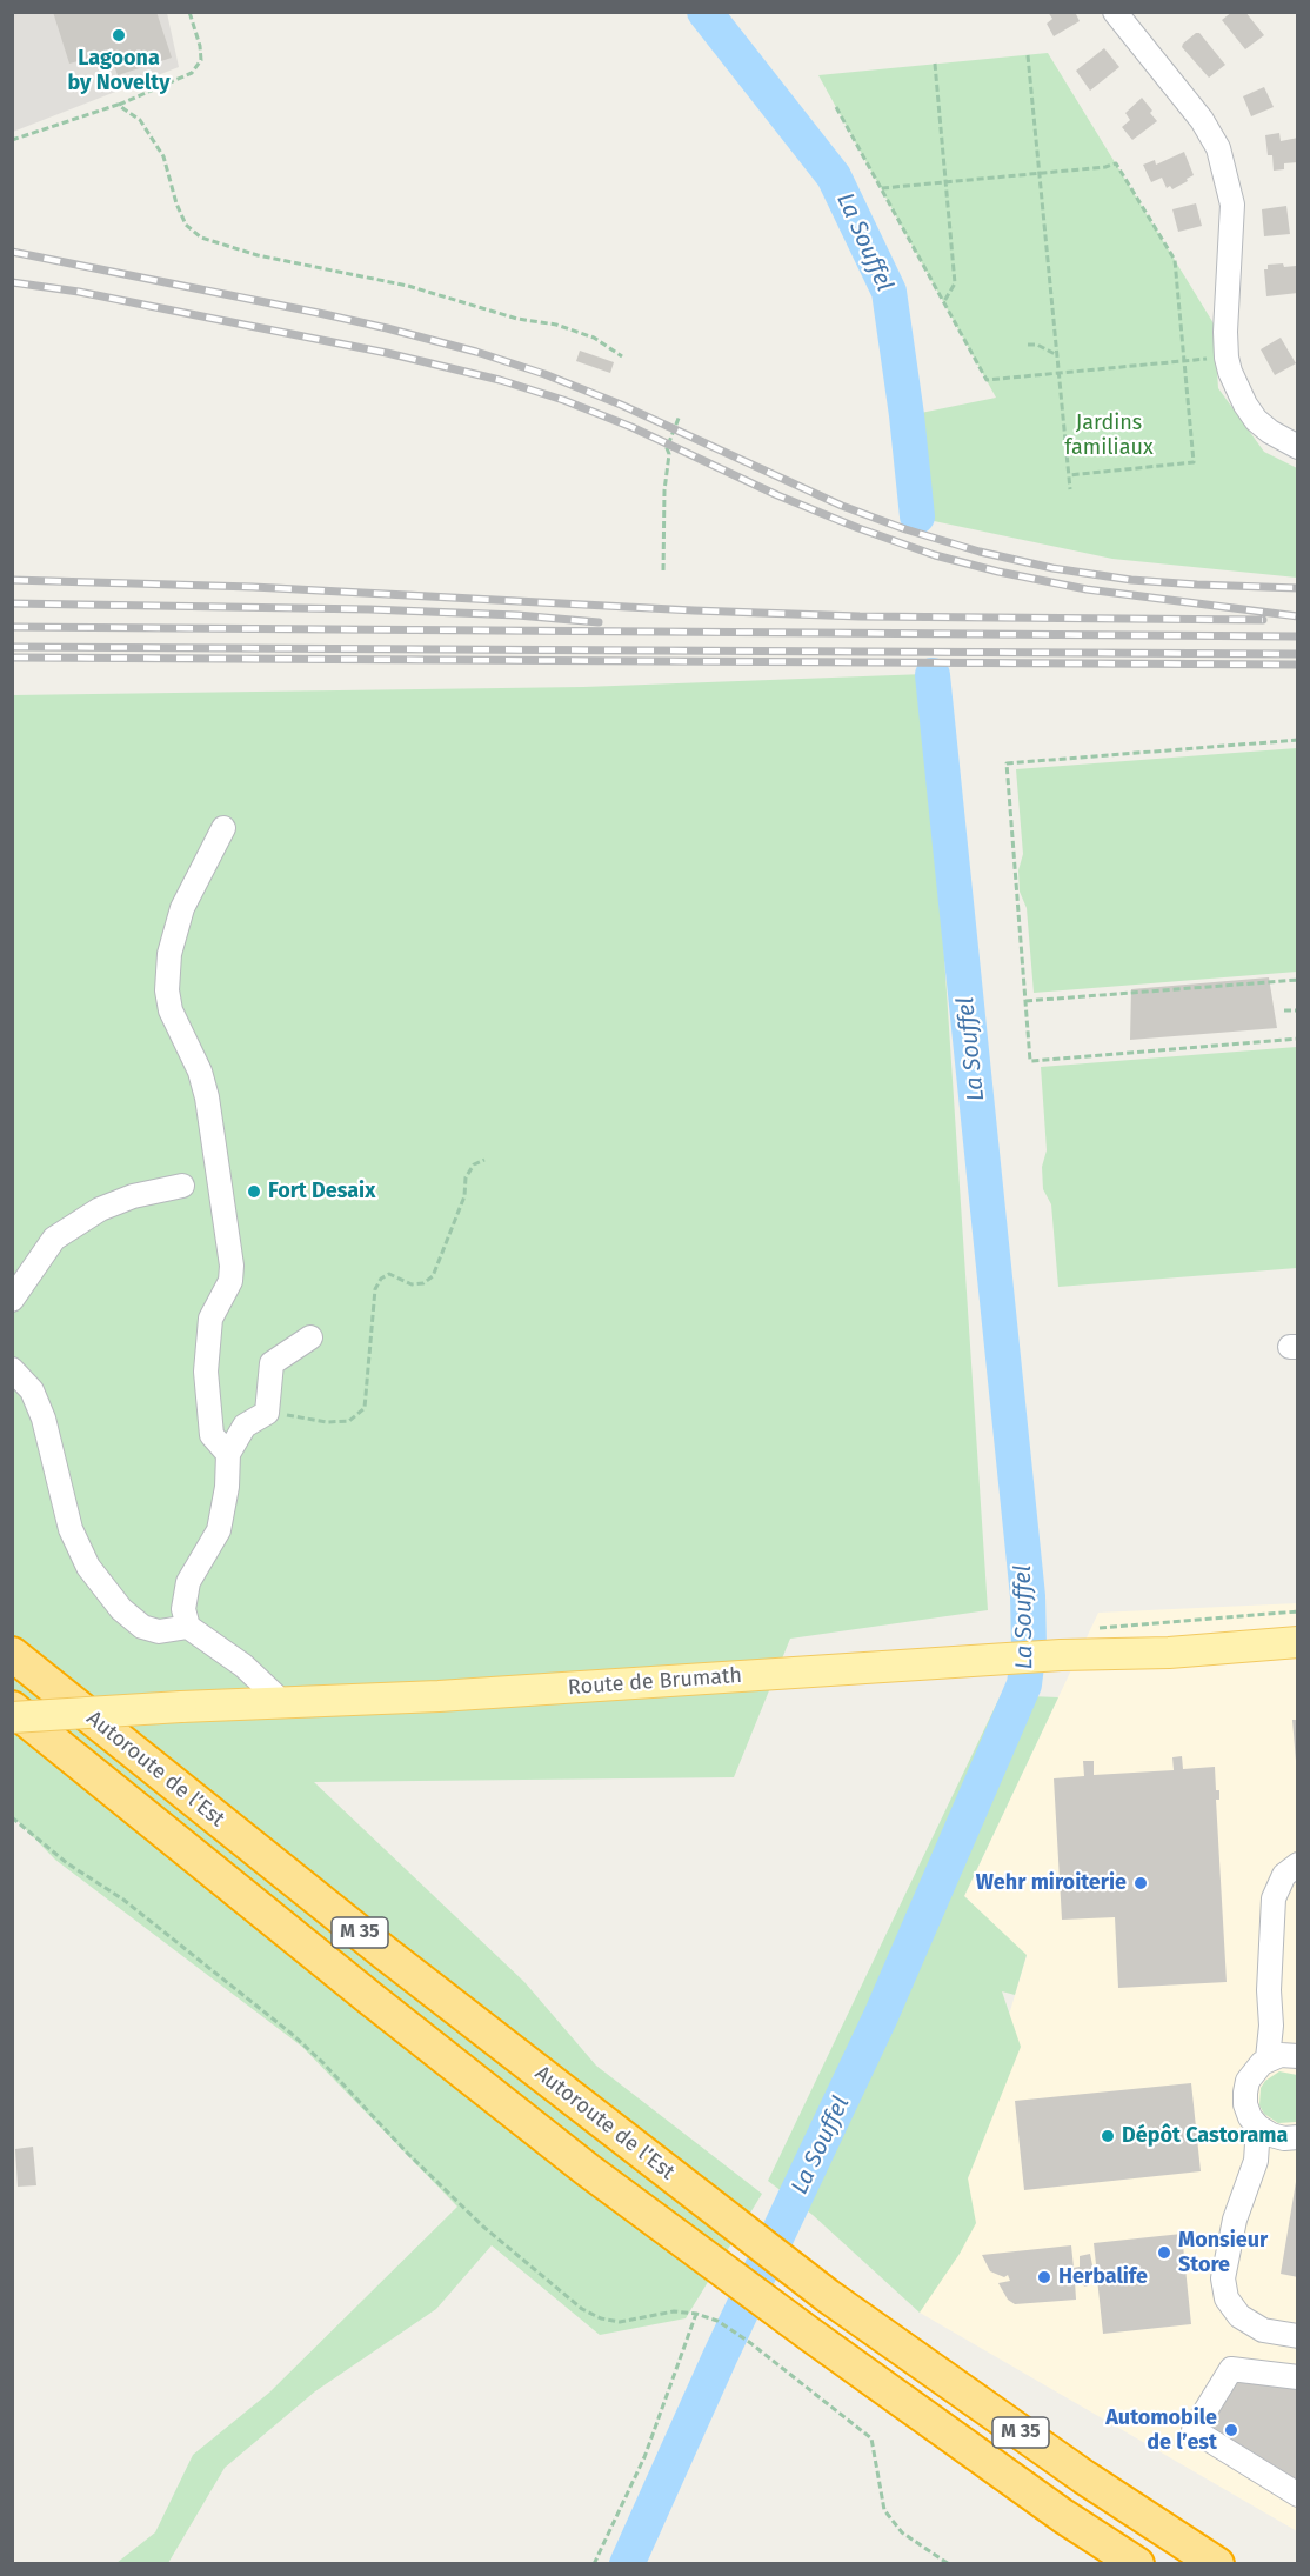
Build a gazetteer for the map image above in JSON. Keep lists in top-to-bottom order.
{
  "streets": {
    "highway": ["Autoroute de l’Est", "M 35"],
    "main road": ["Route de Brumath"]
  },
  "water": ["La Souffel"],
  "parks": ["Jardins familiaux"],
  "places": [
    "Lagoona by Novelty",
    "Fort Desaix",
    "Wehr miroiterie",
    "Dépôt Castorama",
    "Monsieur Store",
    "Herbalife",
    "Automobile de l’est"
  ]
}
